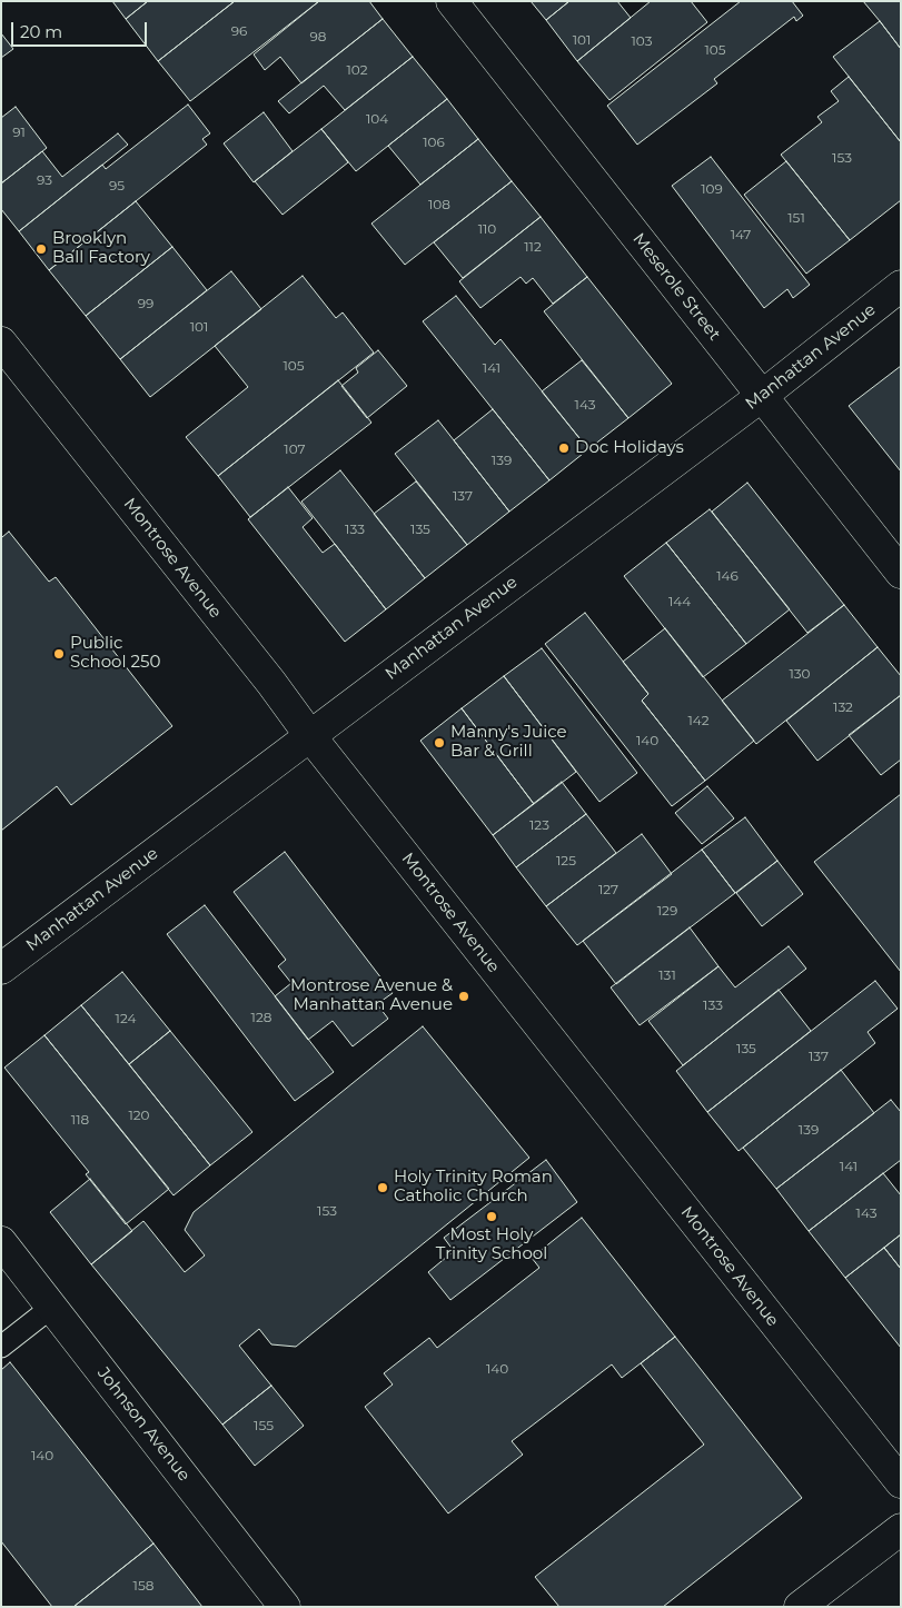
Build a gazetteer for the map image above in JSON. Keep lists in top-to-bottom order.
{
  "streets": {
    "street": [
      "Meserole Street",
      "Manhattan Avenue",
      "Montrose Avenue",
      "Johnson Avenue"
    ]
  },
  "crossings": [
    ["Meserole Street", "Manhattan Avenue"],
    ["Manhattan Avenue", "Montrose Avenue"]
  ],
  "places": [
    "Brooklyn Ball Factory",
    "Doc Holidays",
    "Public School 250",
    "Manny's Juice Bar & Grill",
    "Montrose Avenue & Manhattan Avenue",
    "Holy Trinity Roman Catholic Church",
    "Most Holy Trinity School"
  ],
  "house_numbers": [
    "96",
    "98",
    "101",
    "103",
    "105",
    "102",
    "104",
    "91",
    "106",
    "153",
    "93",
    "95",
    "109",
    "108",
    "151",
    "110",
    "147",
    "112",
    "99",
    "101",
    "105",
    "141",
    "143",
    "107",
    "139",
    "137",
    "133",
    "135",
    "146",
    "144",
    "130",
    "132",
    "142",
    "140",
    "123",
    "125",
    "127",
    "129",
    "131",
    "133",
    "128",
    "124",
    "135",
    "137",
    "120",
    "118",
    "139",
    "141",
    "153",
    "143",
    "140",
    "155",
    "140",
    "158"
  ],
  "scale_bar": "20 m"
}
